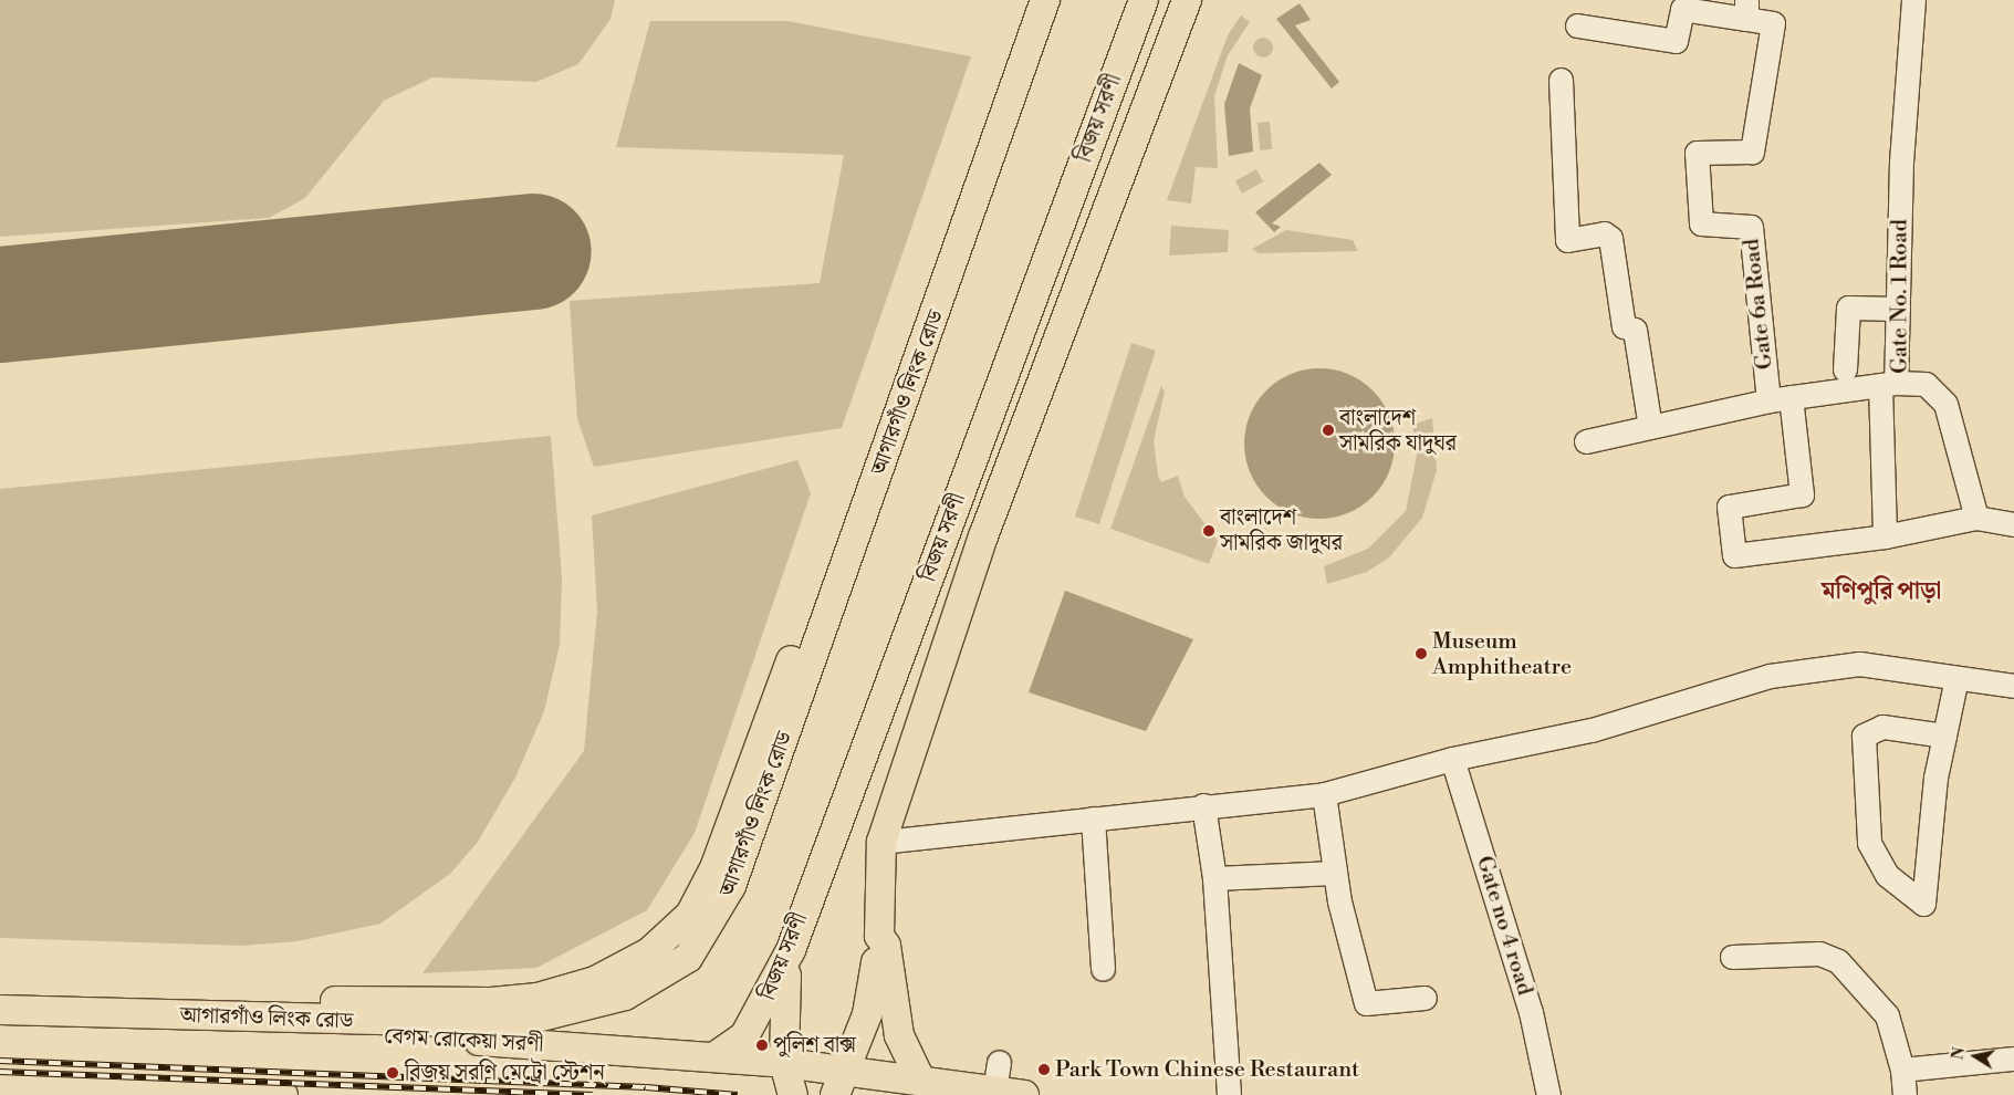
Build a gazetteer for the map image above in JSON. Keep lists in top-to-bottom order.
{
  "streets": {
    "main road": ["বিজয় সরণী", "আগারগাঁও লিংক রোড", "বেগম রোকেয়া সরণী"],
    "street": ["Gate No. 1 Road", "Gate 6a Road", "Gate no 4 road"]
  },
  "crossings": [
    ["বিজয় সরণী", "বেগম রোকেয়া সরণী"]
  ],
  "districts": ["মণিপুরি পাড়া"],
  "places": [
    "বাংলাদেশ সামরিক যাদুঘর",
    "বাংলাদেশ সামরিক জাদুঘর",
    "Museum Amphitheatre",
    "পুলিশ বাক্স",
    "Park Town Chinese Restaurant",
    "বিজয় সরণি মেট্রো স্টেশন"
  ],
  "north": "left"
}
